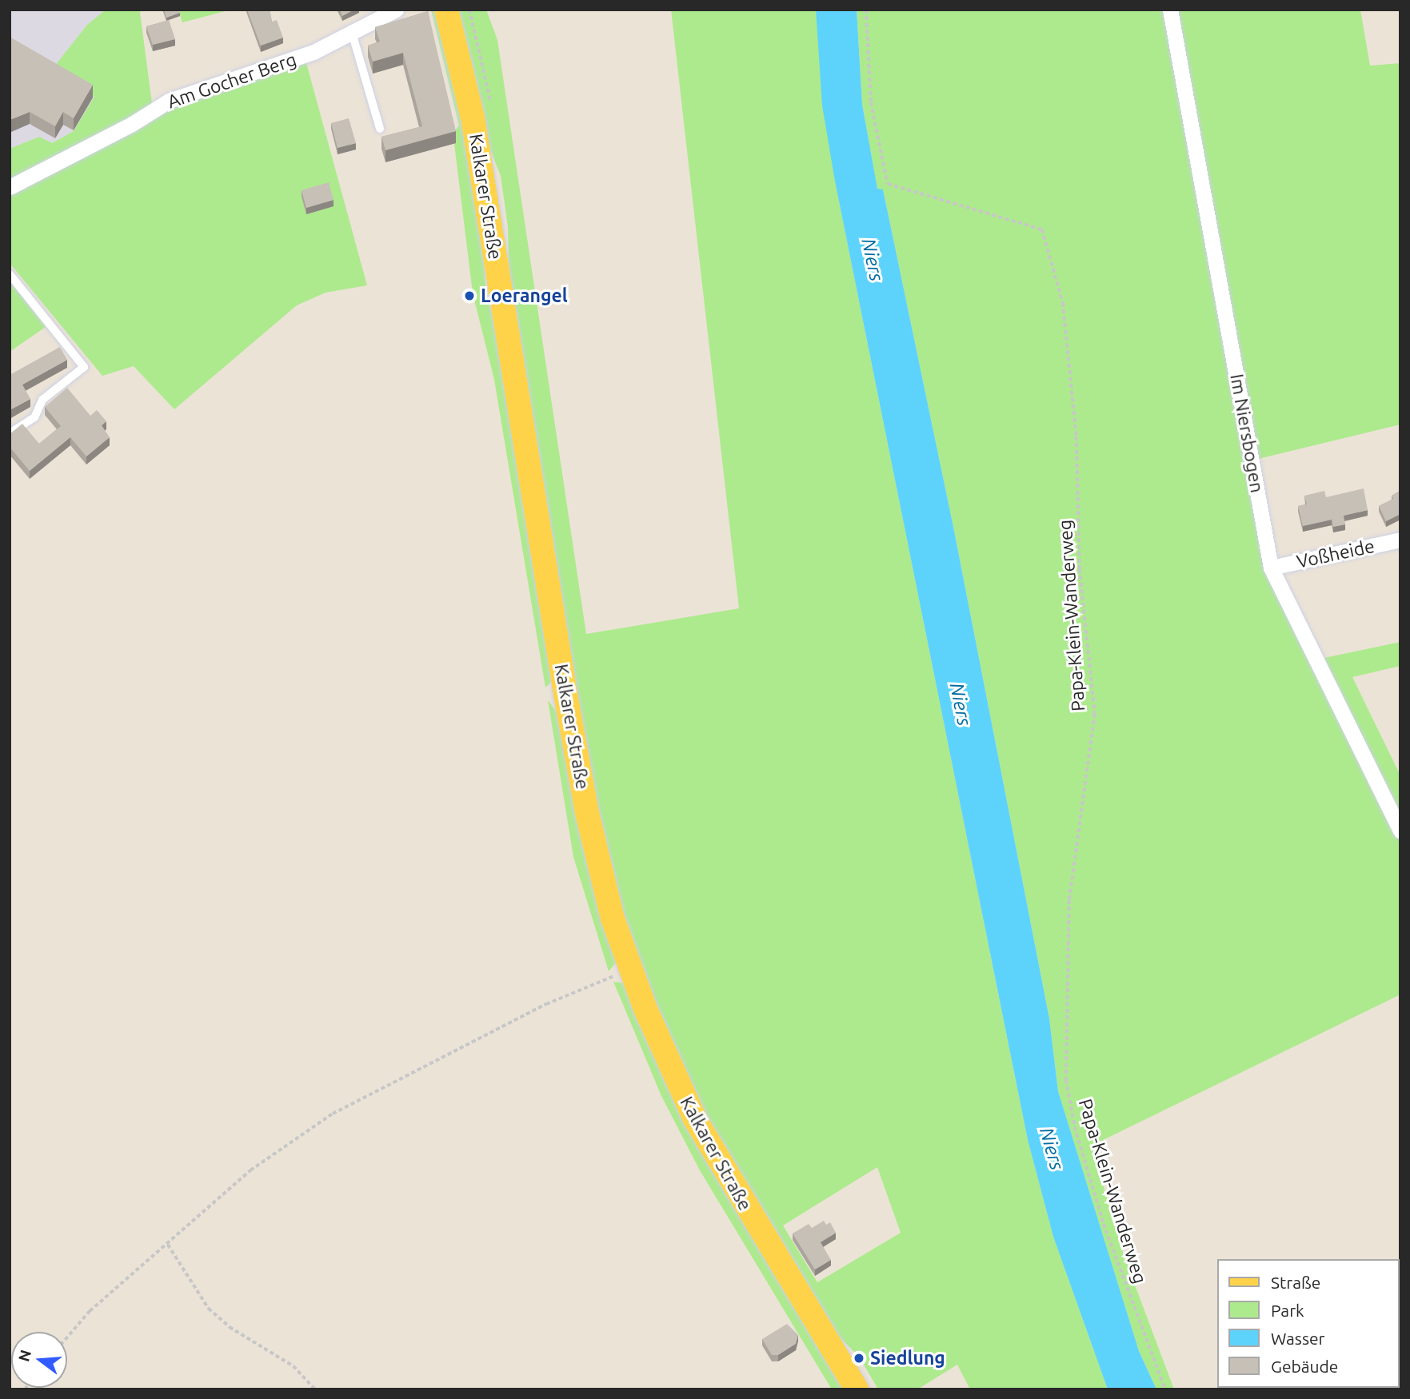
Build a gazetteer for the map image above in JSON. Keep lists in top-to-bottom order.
{
  "streets": {
    "main road": ["Kalkarer Straße"],
    "street": ["Am Gocher Berg", "Im Niersbogen", "Voßheide"],
    "path": ["Papa-Klein-Wanderweg"]
  },
  "crossings": [
    ["Im Niersbogen", "Voßheide"]
  ],
  "water": ["Niers"],
  "places": ["Loerangel", "Siedlung"],
  "legend": [
    "Straße",
    "Park",
    "Wasser",
    "Gebäude"
  ],
  "north": "left"
}
